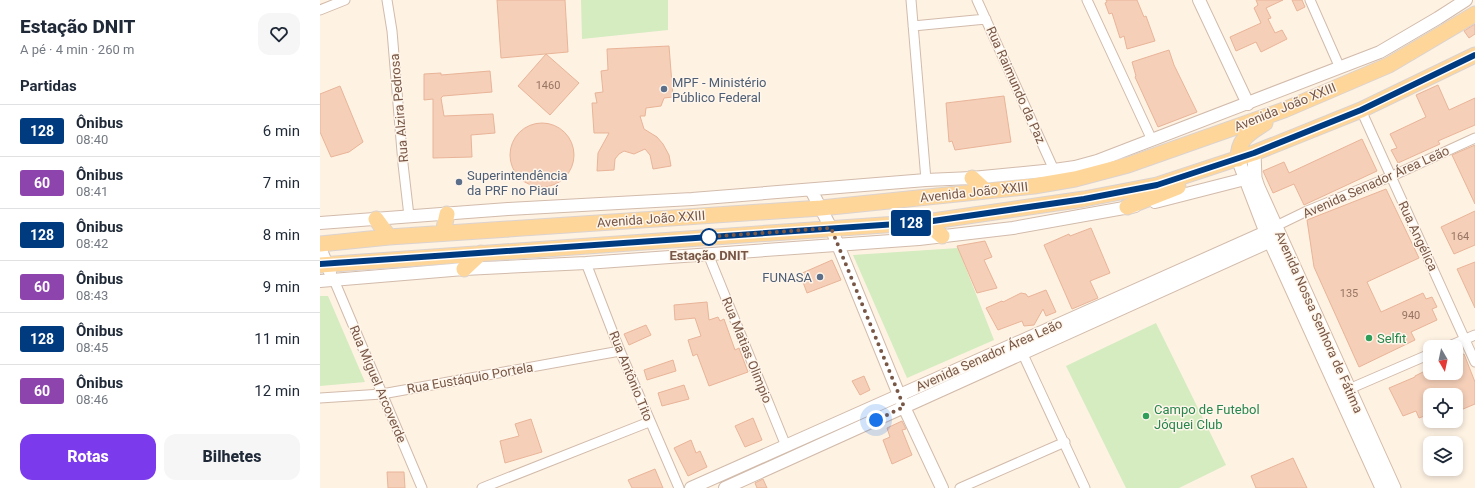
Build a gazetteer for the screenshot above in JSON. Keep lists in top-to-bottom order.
{
  "streets": {
    "main road": ["Avenida João XXIII", "Avenida Nossa Senhora de Fátima"],
    "street": [
      "Rua Raimundo da Paz",
      "Rua Alzira Pedrosa",
      "Avenida Senador Área Leão",
      "Rua Angélica",
      "Rua Matias Olimpio",
      "Rua Antônio Tito",
      "Rua Eustáquio Portela",
      "Rua Miguel Arcoverde"
    ]
  },
  "crossings": [
    ["Rua Raimundo da Paz", "Avenida João XXIII"],
    ["Avenida João XXIII", "Rua Alzira Pedrosa"],
    ["Avenida João XXIII", "Rua Angélica"],
    ["Avenida João XXIII", "Avenida Nossa Senhora de Fátima"],
    ["Avenida Senador Área Leão", "Rua Angélica"],
    ["Avenida Senador Área Leão", "Avenida Nossa Senhora de Fátima"],
    ["Avenida Senador Área Leão", "Rua Matias Olimpio"],
    ["Rua Antônio Tito", "Rua Eustáquio Portela"],
    ["Rua Eustáquio Portela", "Rua Miguel Arcoverde"]
  ],
  "places": [
    "MPF - Ministério Público Federal",
    "Superintendência da PRF no Piauí",
    "Estação DNIT",
    "FUNASA",
    "Selfit",
    "Campo de Futebol Jóquei Club"
  ],
  "lines": ["bus line 128"],
  "house_numbers": [
    "1460",
    "164",
    "135",
    "940"
  ],
  "north": "bottom",
  "page": {
    "heading": [
      ["Estação DNIT", "A pé · 4 min · 260 m"],
      "Partidas"
    ],
    "on_map": "128",
    "list": [
      {
        "mark": "128",
        "name": "Ônibus",
        "note": "08:40",
        "value": "6 min"
      },
      {
        "mark": "60",
        "name": "Ônibus",
        "note": "08:41",
        "value": "7 min"
      },
      {
        "mark": "128",
        "name": "Ônibus",
        "note": "08:42",
        "value": "8 min"
      },
      {
        "mark": "60",
        "name": "Ônibus",
        "note": "08:43",
        "value": "9 min"
      },
      {
        "mark": "128",
        "name": "Ônibus",
        "note": "08:45",
        "value": "11 min"
      },
      {
        "mark": "60",
        "name": "Ônibus",
        "note": "08:46",
        "value": "12 min"
      }
    ],
    "buttons": ["Rotas", "Bilhetes"]
  }
}
